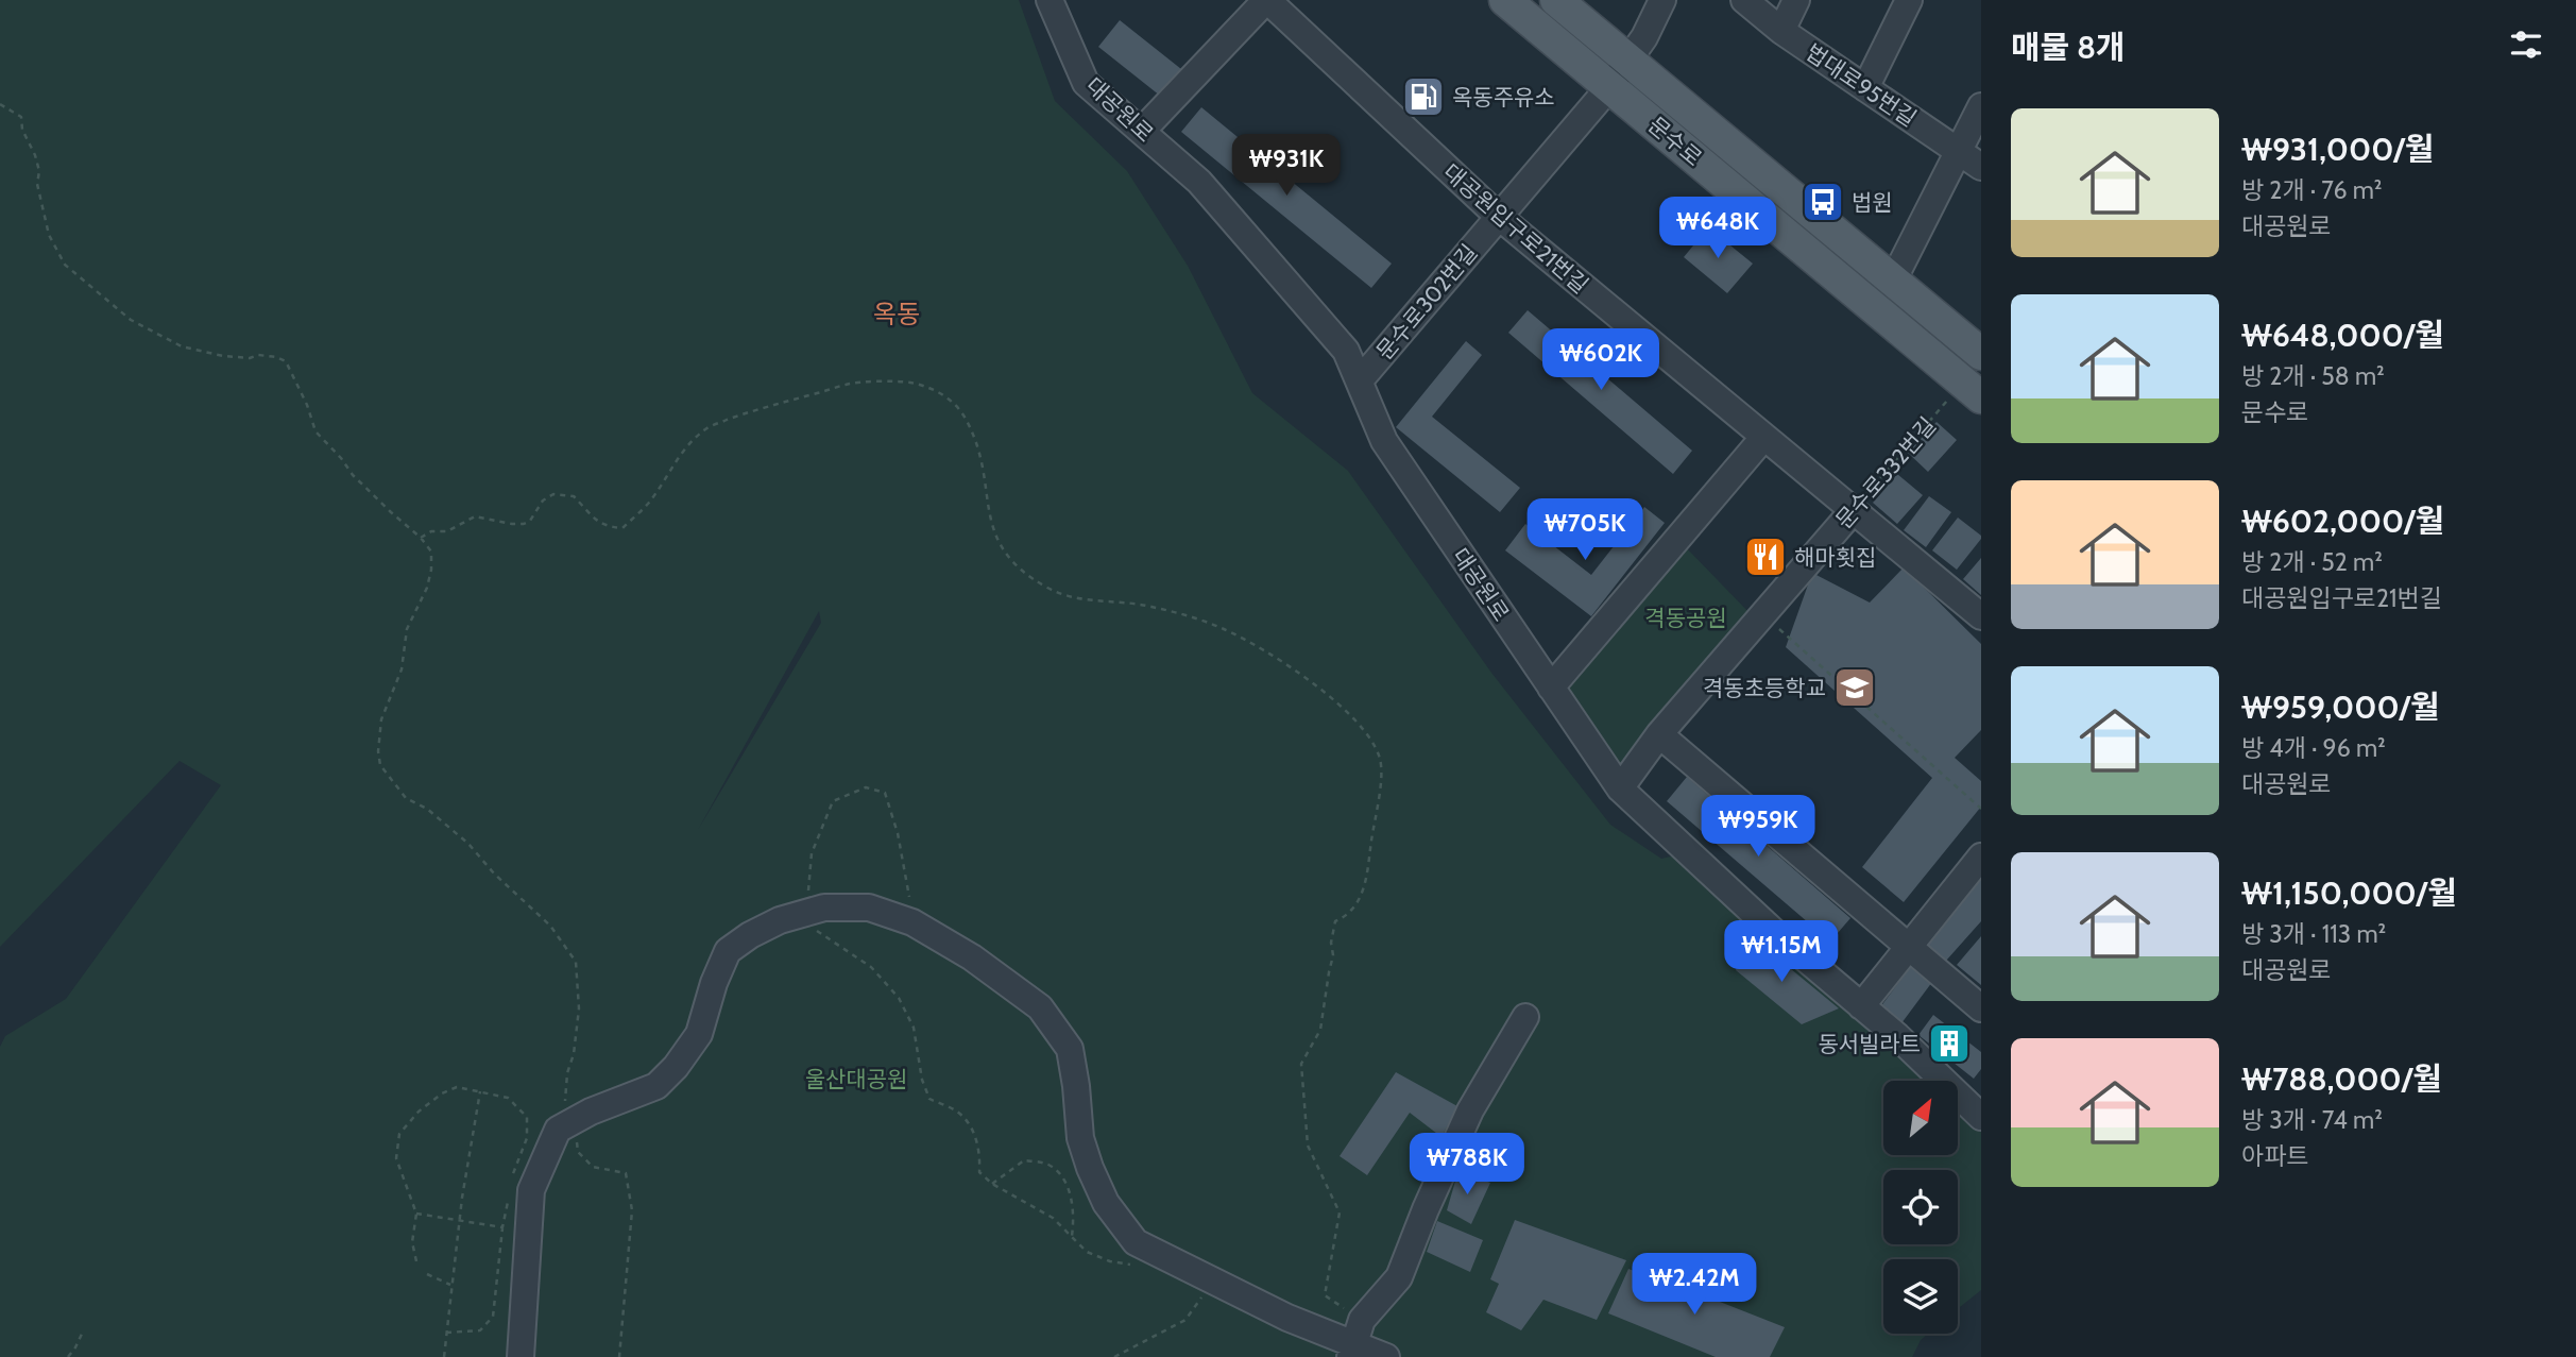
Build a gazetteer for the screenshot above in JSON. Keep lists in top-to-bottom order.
{
  "streets": {
    "main road": ["문수로"],
    "street": [
      "법대로95번길",
      "대공원로",
      "대공원입구로21번길",
      "문수로302번길",
      "문수로332번길"
    ]
  },
  "crossings": [
    ["대공원로", "문수로302번길"],
    ["대공원로", "문수로332번길"],
    ["문수로", "문수로302번길"],
    ["문수로", "문수로332번길"],
    ["대공원입구로21번길", "문수로302번길"],
    ["대공원입구로21번길", "문수로332번길"]
  ],
  "districts": ["옥동"],
  "parks": ["격동공원", "울산대공원"],
  "places": {
    "fuel station": ["옥동주유소"],
    "bus stop": ["법원"],
    "restaurant": ["해마횟집"],
    "school or university": ["격동초등학교"],
    "building": ["동서빌라트"]
  },
  "north": "top right",
  "page": {
    "heading": "매물 8개",
    "list": [
      {
        "name": "₩931,000/월",
        "note": "방 2개 · 76 m² · 대공원로"
      },
      {
        "name": "₩648,000/월",
        "note": "방 2개 · 58 m² · 문수로"
      },
      {
        "name": "₩602,000/월",
        "note": "방 2개 · 52 m² · 대공원입구로21번길"
      },
      {
        "name": "₩959,000/월",
        "note": "방 4개 · 96 m² · 대공원로"
      },
      {
        "name": "₩1,150,000/월",
        "note": "방 3개 · 113 m² · 대공원로"
      },
      {
        "name": "₩788,000/월",
        "note": "방 3개 · 74 m² · 아파트"
      }
    ],
    "price": [
      "₩931K",
      "₩648K",
      "₩602K",
      "₩705K",
      "₩959K",
      "₩1.15M",
      "₩788K",
      "₩2.42M"
    ]
  }
}
